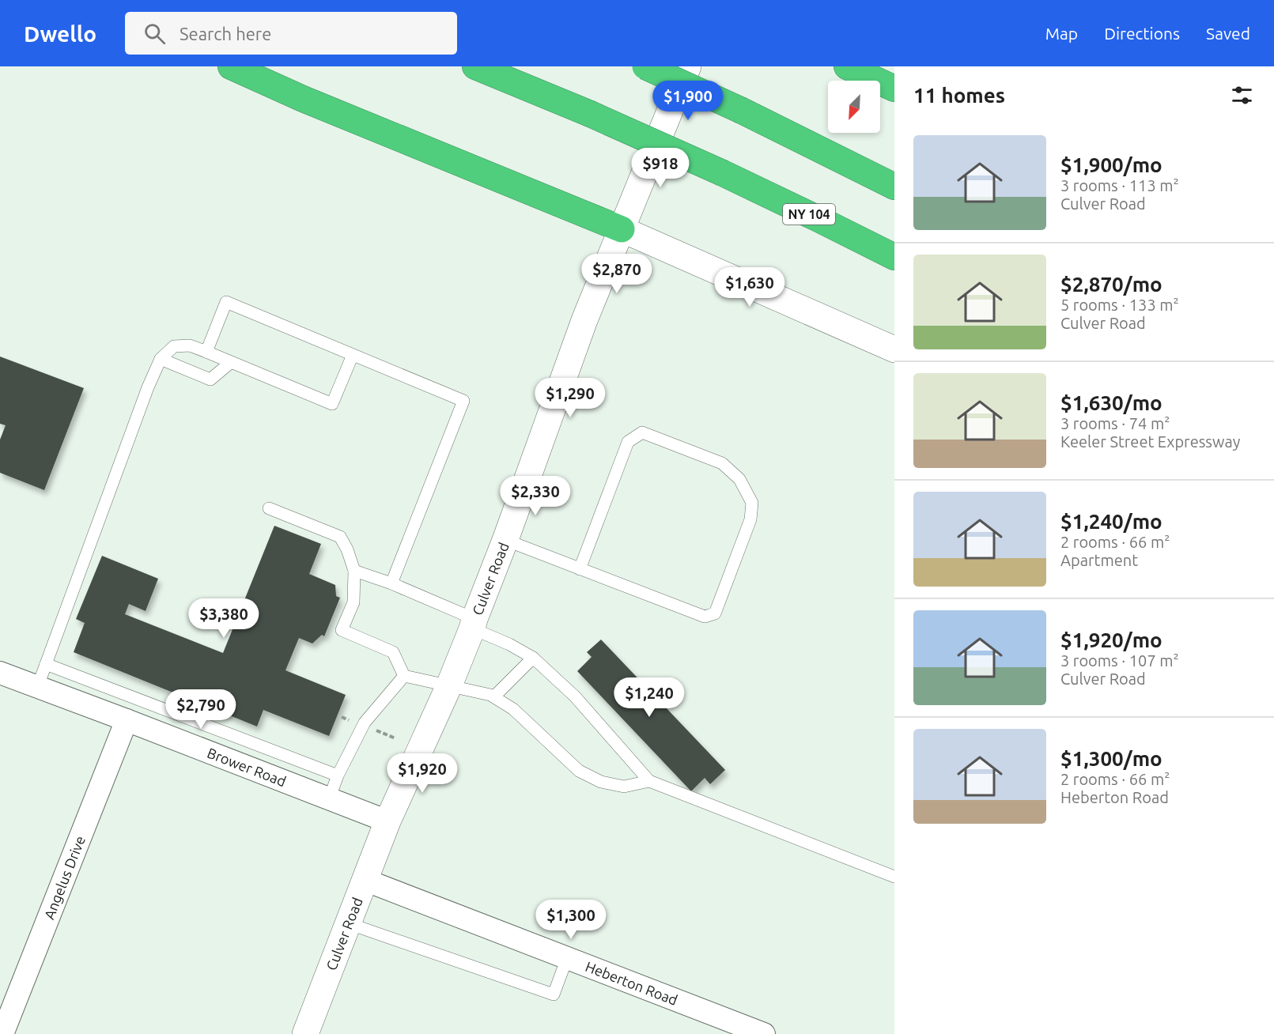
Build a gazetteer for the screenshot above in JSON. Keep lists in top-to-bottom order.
{
  "streets": {
    "highway": ["NY 104"],
    "main road": ["Culver Road"],
    "street": ["Brower Road", "Angelus Drive", "Heberton Road"]
  },
  "crossings": [
    ["Culver Road", "Brower Road"],
    ["Culver Road", "Heberton Road"],
    ["Brower Road", "Angelus Drive"]
  ],
  "north": "bottom left",
  "page": {
    "header": "Dwello",
    "search": "Search here",
    "nav": ["Map", "Directions", "Saved"],
    "heading": "11 homes",
    "price": [
      "$1,900",
      "$918",
      "$2,870",
      "$1,630",
      "$1,290",
      "$2,330",
      "$3,380",
      "$1,240",
      "$2,790",
      "$1,920",
      "$1,300"
    ],
    "list": [
      {
        "name": "$1,900/mo",
        "note": "3 rooms · 113 m² · Culver Road"
      },
      {
        "name": "$2,870/mo",
        "note": "5 rooms · 133 m² · Culver Road"
      },
      {
        "name": "$1,630/mo",
        "note": "3 rooms · 74 m² · Keeler Street Expressway"
      },
      {
        "name": "$1,240/mo",
        "note": "2 rooms · 66 m² · Apartment"
      },
      {
        "name": "$1,920/mo",
        "note": "3 rooms · 107 m² · Culver Road"
      },
      {
        "name": "$1,300/mo",
        "note": "2 rooms · 66 m² · Heberton Road"
      }
    ]
  }
}
